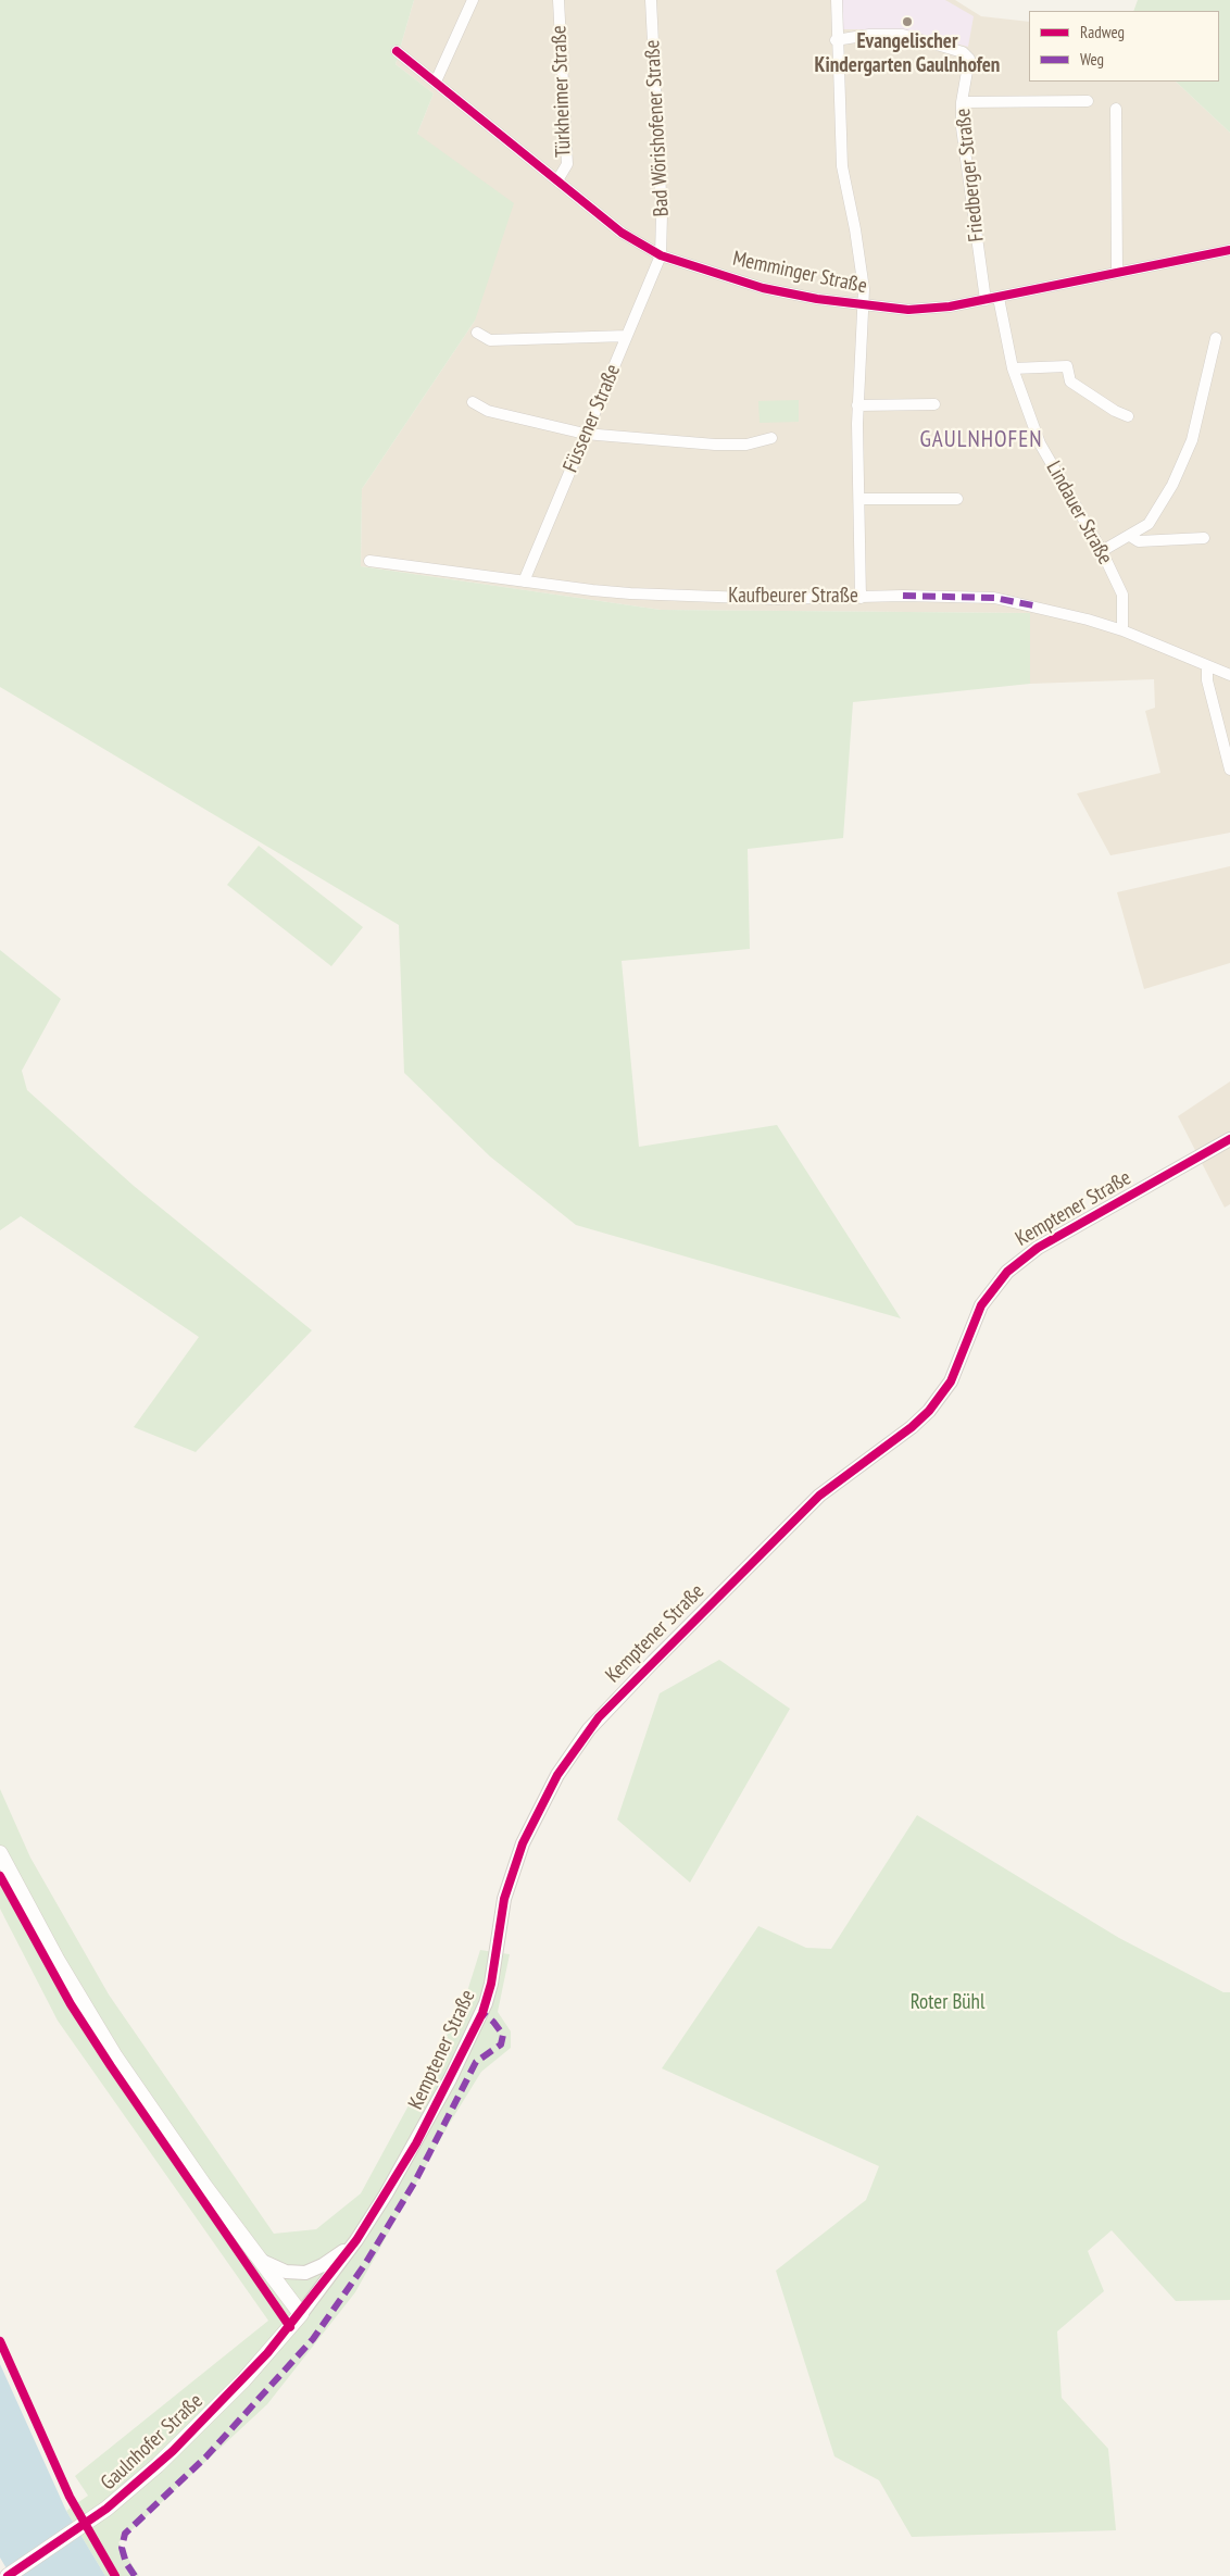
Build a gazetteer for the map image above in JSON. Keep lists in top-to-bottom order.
{
  "streets": {
    "main road": ["Gaulnhofer Straße"],
    "street": [
      "Türkheimer Straße",
      "Bad Wörishofener Straße",
      "Friedberger Straße",
      "Memminger Straße",
      "Füssener Straße",
      "Lindauer Straße",
      "Kaufbeurer Straße",
      "Kemptener Straße"
    ]
  },
  "crossings": [
    ["Türkheimer Straße", "Memminger Straße"],
    ["Bad Wörishofener Straße", "Memminger Straße"],
    ["Bad Wörishofener Straße", "Füssener Straße"],
    ["Friedberger Straße", "Memminger Straße"],
    ["Memminger Straße", "Füssener Straße"],
    ["Memminger Straße", "Lindauer Straße"],
    ["Füssener Straße", "Kaufbeurer Straße"],
    ["Lindauer Straße", "Kaufbeurer Straße"],
    ["Kemptener Straße", "Gaulnhofer Straße"]
  ],
  "districts": ["GAULNHOFEN"],
  "parks": ["Roter Bühl"],
  "places": ["Evangelischer Kindergarten Gaulnhofen"],
  "legend": ["Radweg", "Weg"]
}
